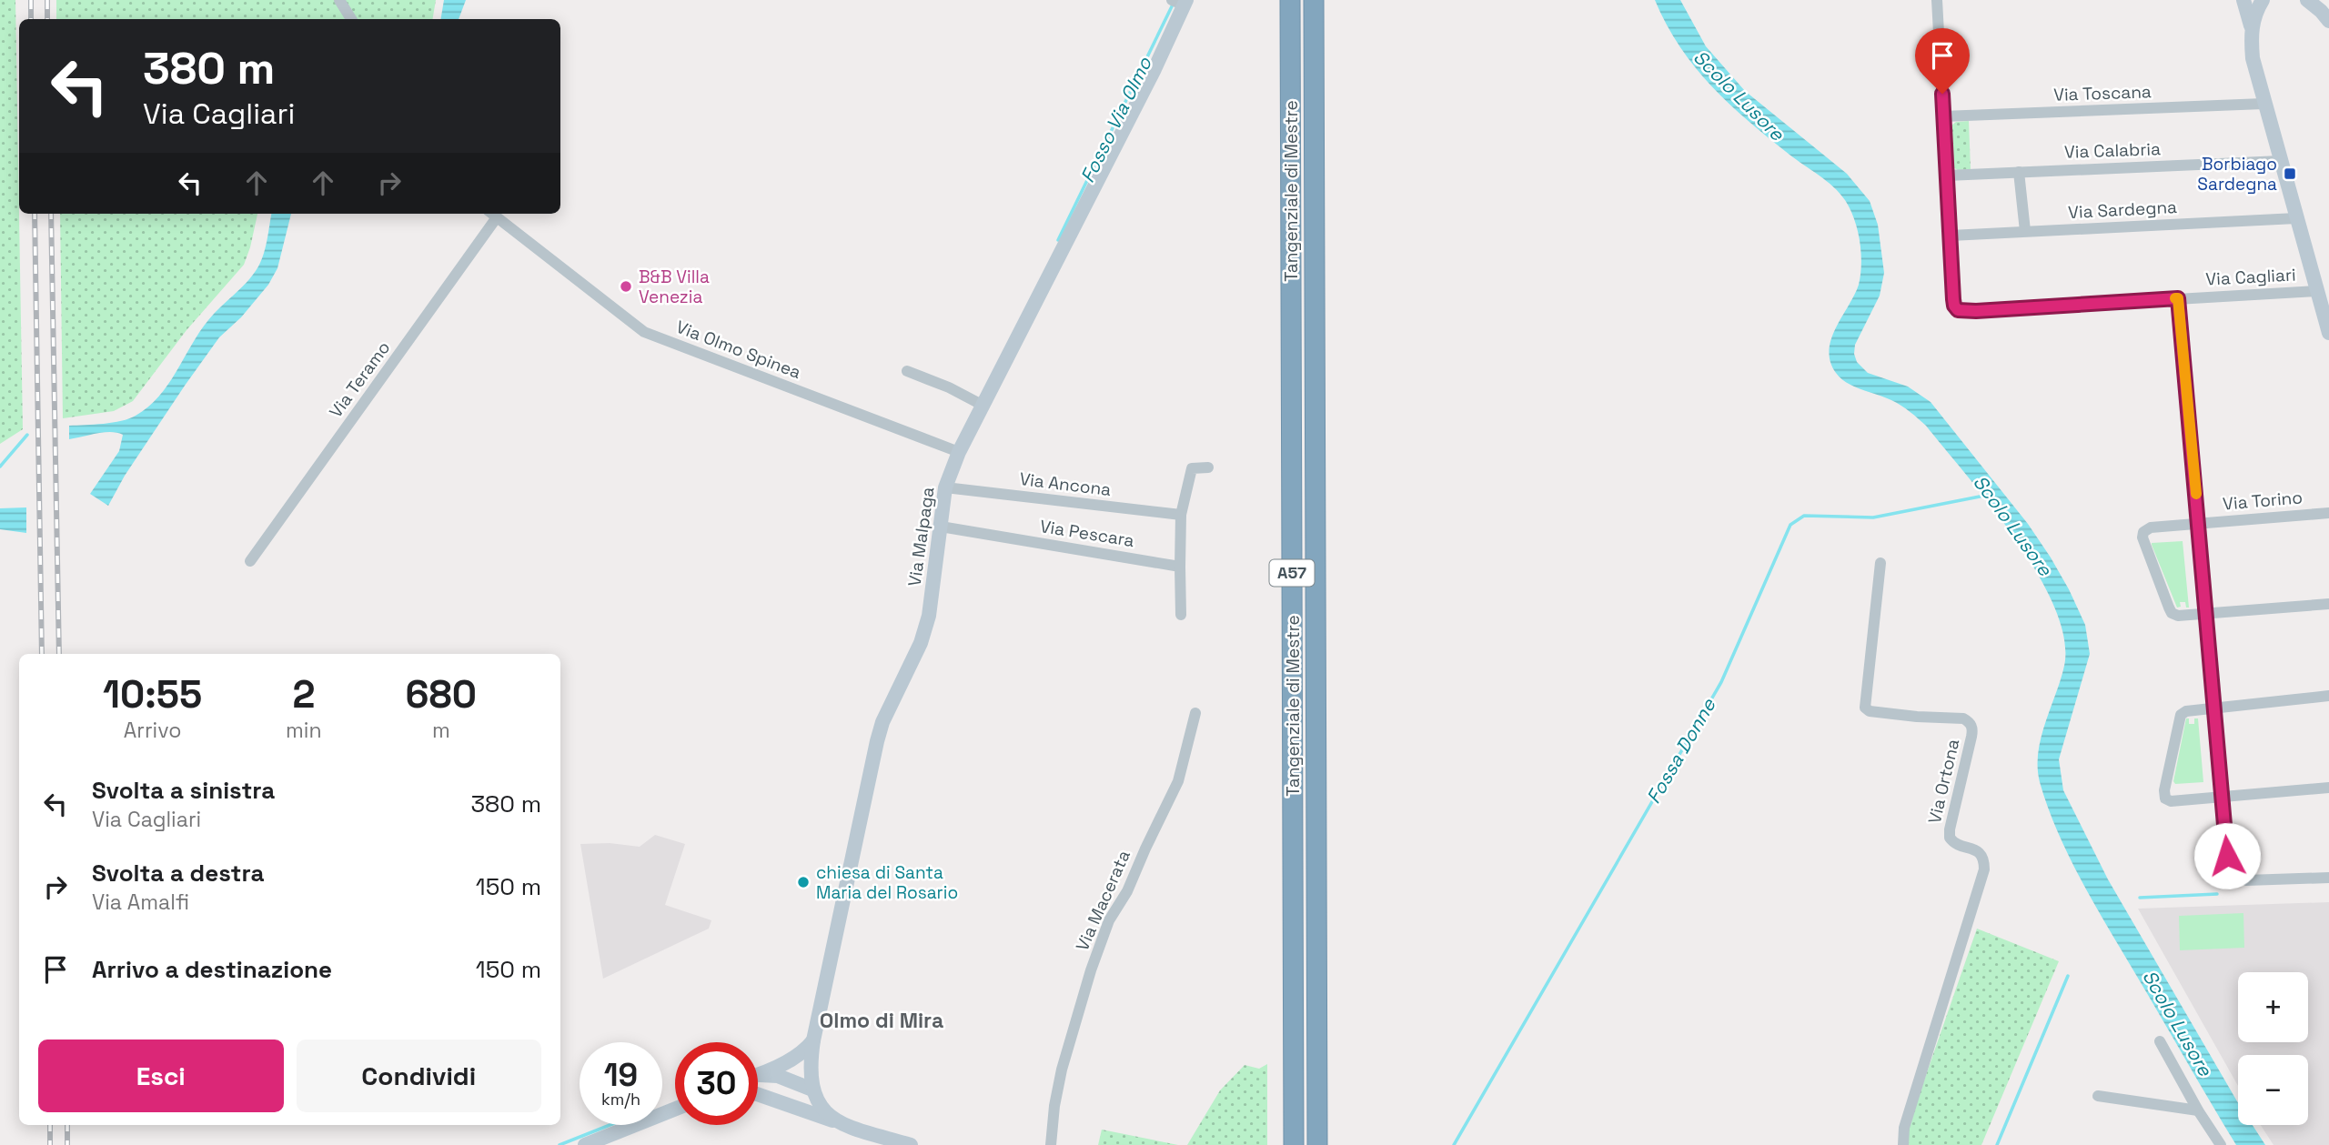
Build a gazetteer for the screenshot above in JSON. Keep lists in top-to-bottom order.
{
  "streets": {
    "highway": ["Tangenziale di Mestre", "A57"],
    "street": [
      "Via Toscana",
      "Via Calabria",
      "Via Sardegna",
      "Via Cagliari",
      "Via Olmo Spinea",
      "Via Teramo",
      "Via Ancona",
      "Via Torino",
      "Via Pescara",
      "Via Malpaga",
      "Via Ortona",
      "Via Macerata"
    ]
  },
  "crossings": [
    ["Via Sardegna", "Via Cagliari"],
    ["Via Olmo Spinea", "Via Teramo"],
    ["Via Olmo Spinea", "Via Malpaga"],
    ["Via Ancona", "Via Malpaga"],
    ["Via Pescara", "Via Malpaga"]
  ],
  "districts": ["Olmo di Mira"],
  "water": ["Scolo Lusore", "Fosso Via Olmo", "Fossa Donne"],
  "places": {
    "transit": ["Borbiago Sardegna"],
    "other": ["B&B Villa Venezia", "chiesa di Santa Maria del Rosario"]
  },
  "page": {
    "turn": ["380 m", "Via Cagliari"],
    "eta": [
      "10:55",
      "Arrivo",
      "2",
      "min",
      "680",
      "m"
    ],
    "list": [
      {
        "name": "Svolta a sinistra",
        "note": "Via Cagliari",
        "value": "380 m"
      },
      {
        "name": "Svolta a destra",
        "note": "Via Amalfi",
        "value": "150 m"
      },
      {
        "name": "Arrivo a destinazione",
        "value": "150 m"
      }
    ],
    "map_buttons": ["+", "−"],
    "buttons": ["Esci", "Condividi"],
    "speed": "19 km/h",
    "limit": "30"
  }
}
